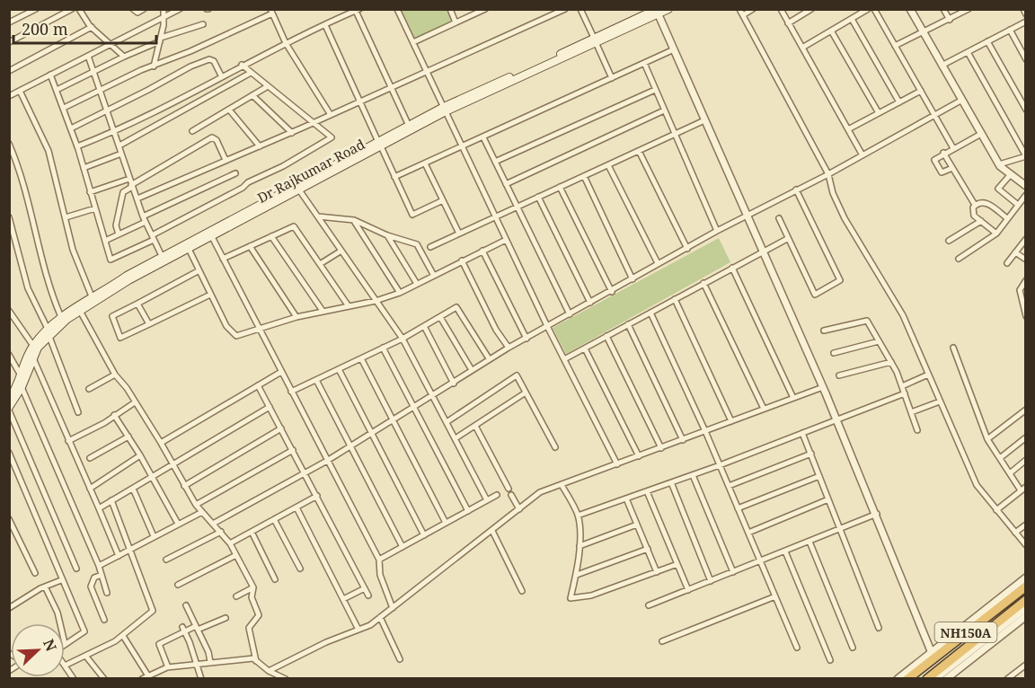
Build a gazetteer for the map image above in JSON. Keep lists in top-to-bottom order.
{
  "streets": {
    "highway": ["NH150A"],
    "main road": ["Dr Rajkumar Road"]
  },
  "scale_bar": "200 m",
  "north": "top right"
}
